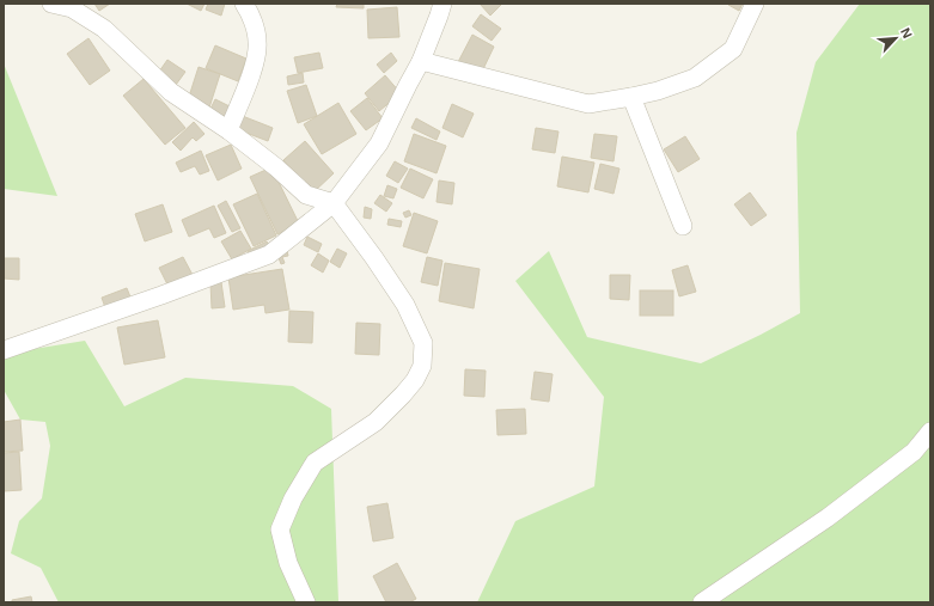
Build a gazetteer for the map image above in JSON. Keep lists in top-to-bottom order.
{
  "north": "top right"
}
